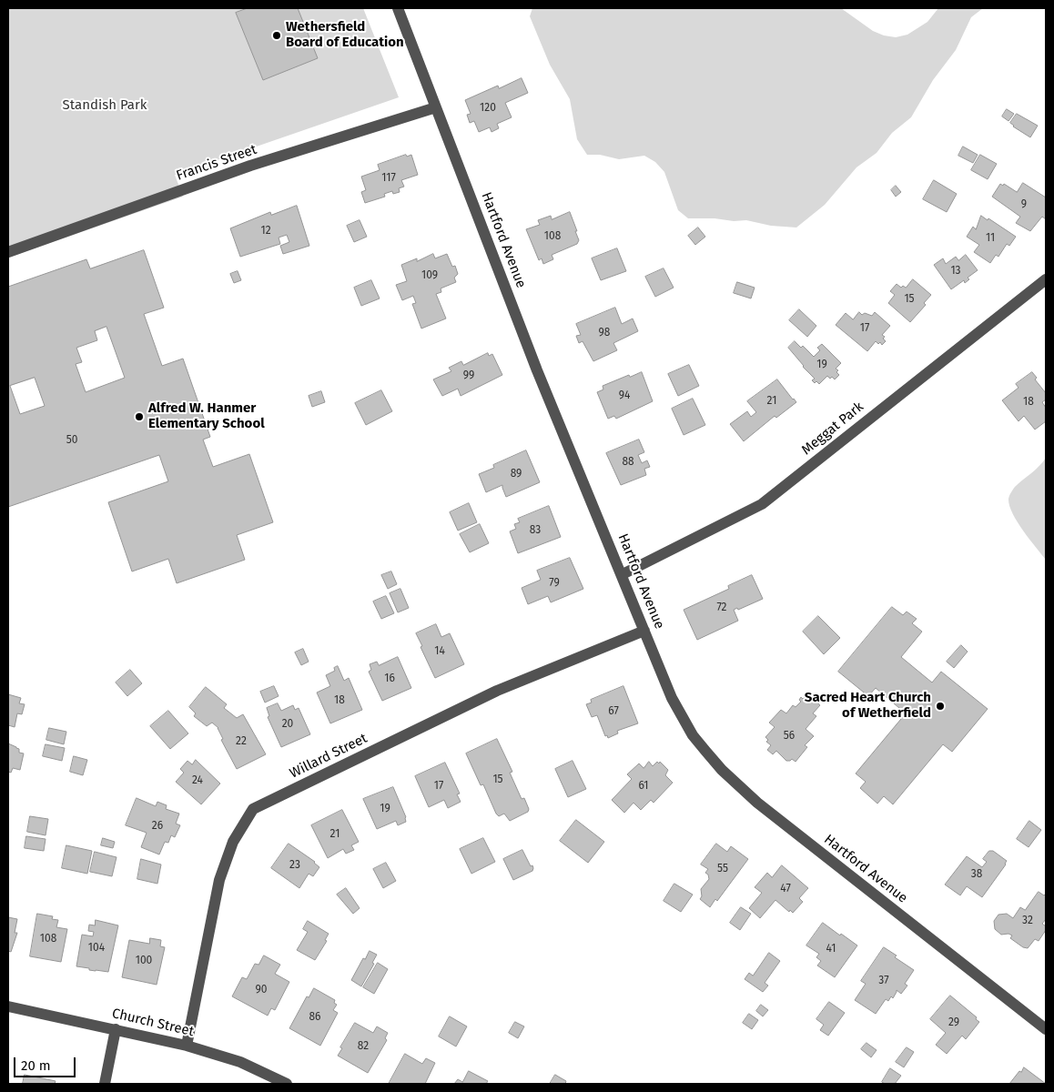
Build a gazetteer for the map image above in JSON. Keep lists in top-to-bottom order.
{
  "streets": {
    "street": [
      "Francis Street",
      "Hartford Avenue",
      "Meggat Park",
      "Willard Street",
      "Church Street"
    ]
  },
  "crossings": [
    ["Francis Street", "Hartford Avenue"],
    ["Hartford Avenue", "Meggat Park"],
    ["Hartford Avenue", "Willard Street"],
    ["Willard Street", "Church Street"]
  ],
  "parks": ["Standish Park"],
  "places": ["Wethersfield Board of Education", "Alfred W. Hanmer Elementary School", "Sacred Heart Church of Wetherfield"],
  "house_numbers": [
    "120",
    "117",
    "9",
    "12",
    "108",
    "11",
    "13",
    "109",
    "15",
    "17",
    "98",
    "19",
    "99",
    "94",
    "21",
    "18",
    "50",
    "88",
    "89",
    "83",
    "79",
    "72",
    "14",
    "16",
    "18",
    "67",
    "20",
    "56",
    "22",
    "15",
    "24",
    "17",
    "61",
    "19",
    "26",
    "21",
    "23",
    "55",
    "38",
    "47",
    "32",
    "108",
    "104",
    "41",
    "100",
    "37",
    "90",
    "86",
    "29",
    "82"
  ],
  "scale_bar": "20 m"
}
